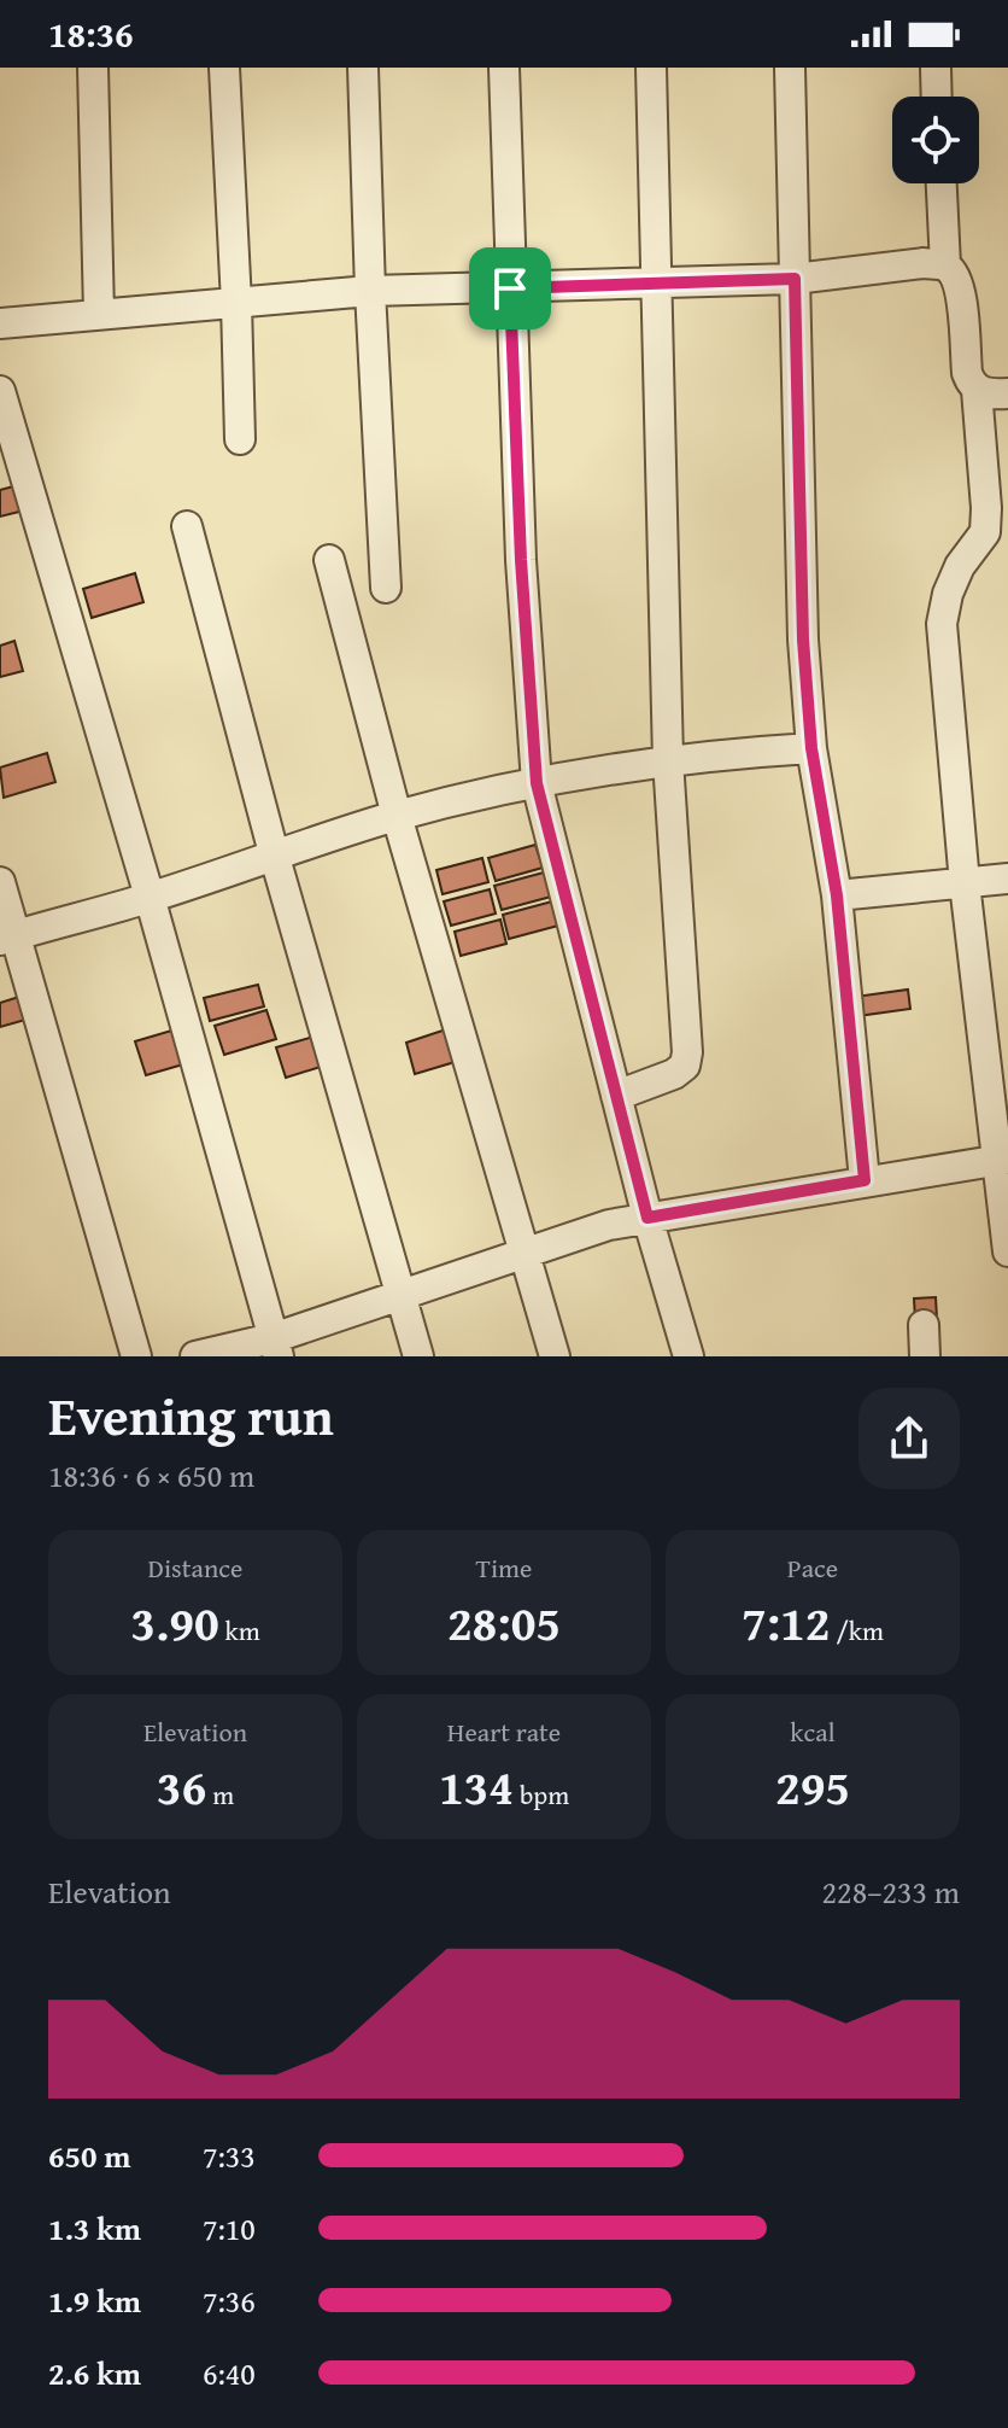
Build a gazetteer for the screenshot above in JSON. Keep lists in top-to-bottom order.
{
  "page": {
    "status": "18:36",
    "heading": ["Evening run", "18:36 · 6 × 650 m"],
    "stats": [
      ["Distance", "3.90 km"],
      ["Time", "28:05"],
      ["Pace", "7:12 /km"],
      ["Elevation", "36 m"],
      ["Heart rate", "134 bpm"],
      ["kcal", "295"]
    ],
    "chart": ["Elevation", "228–233 m"],
    "list": [
      {
        "name": "650 m",
        "note": "7:33"
      },
      {
        "name": "1.3 km",
        "note": "7:10"
      },
      {
        "name": "1.9 km",
        "note": "7:36"
      },
      {
        "name": "2.6 km",
        "note": "6:40"
      }
    ]
  }
}
